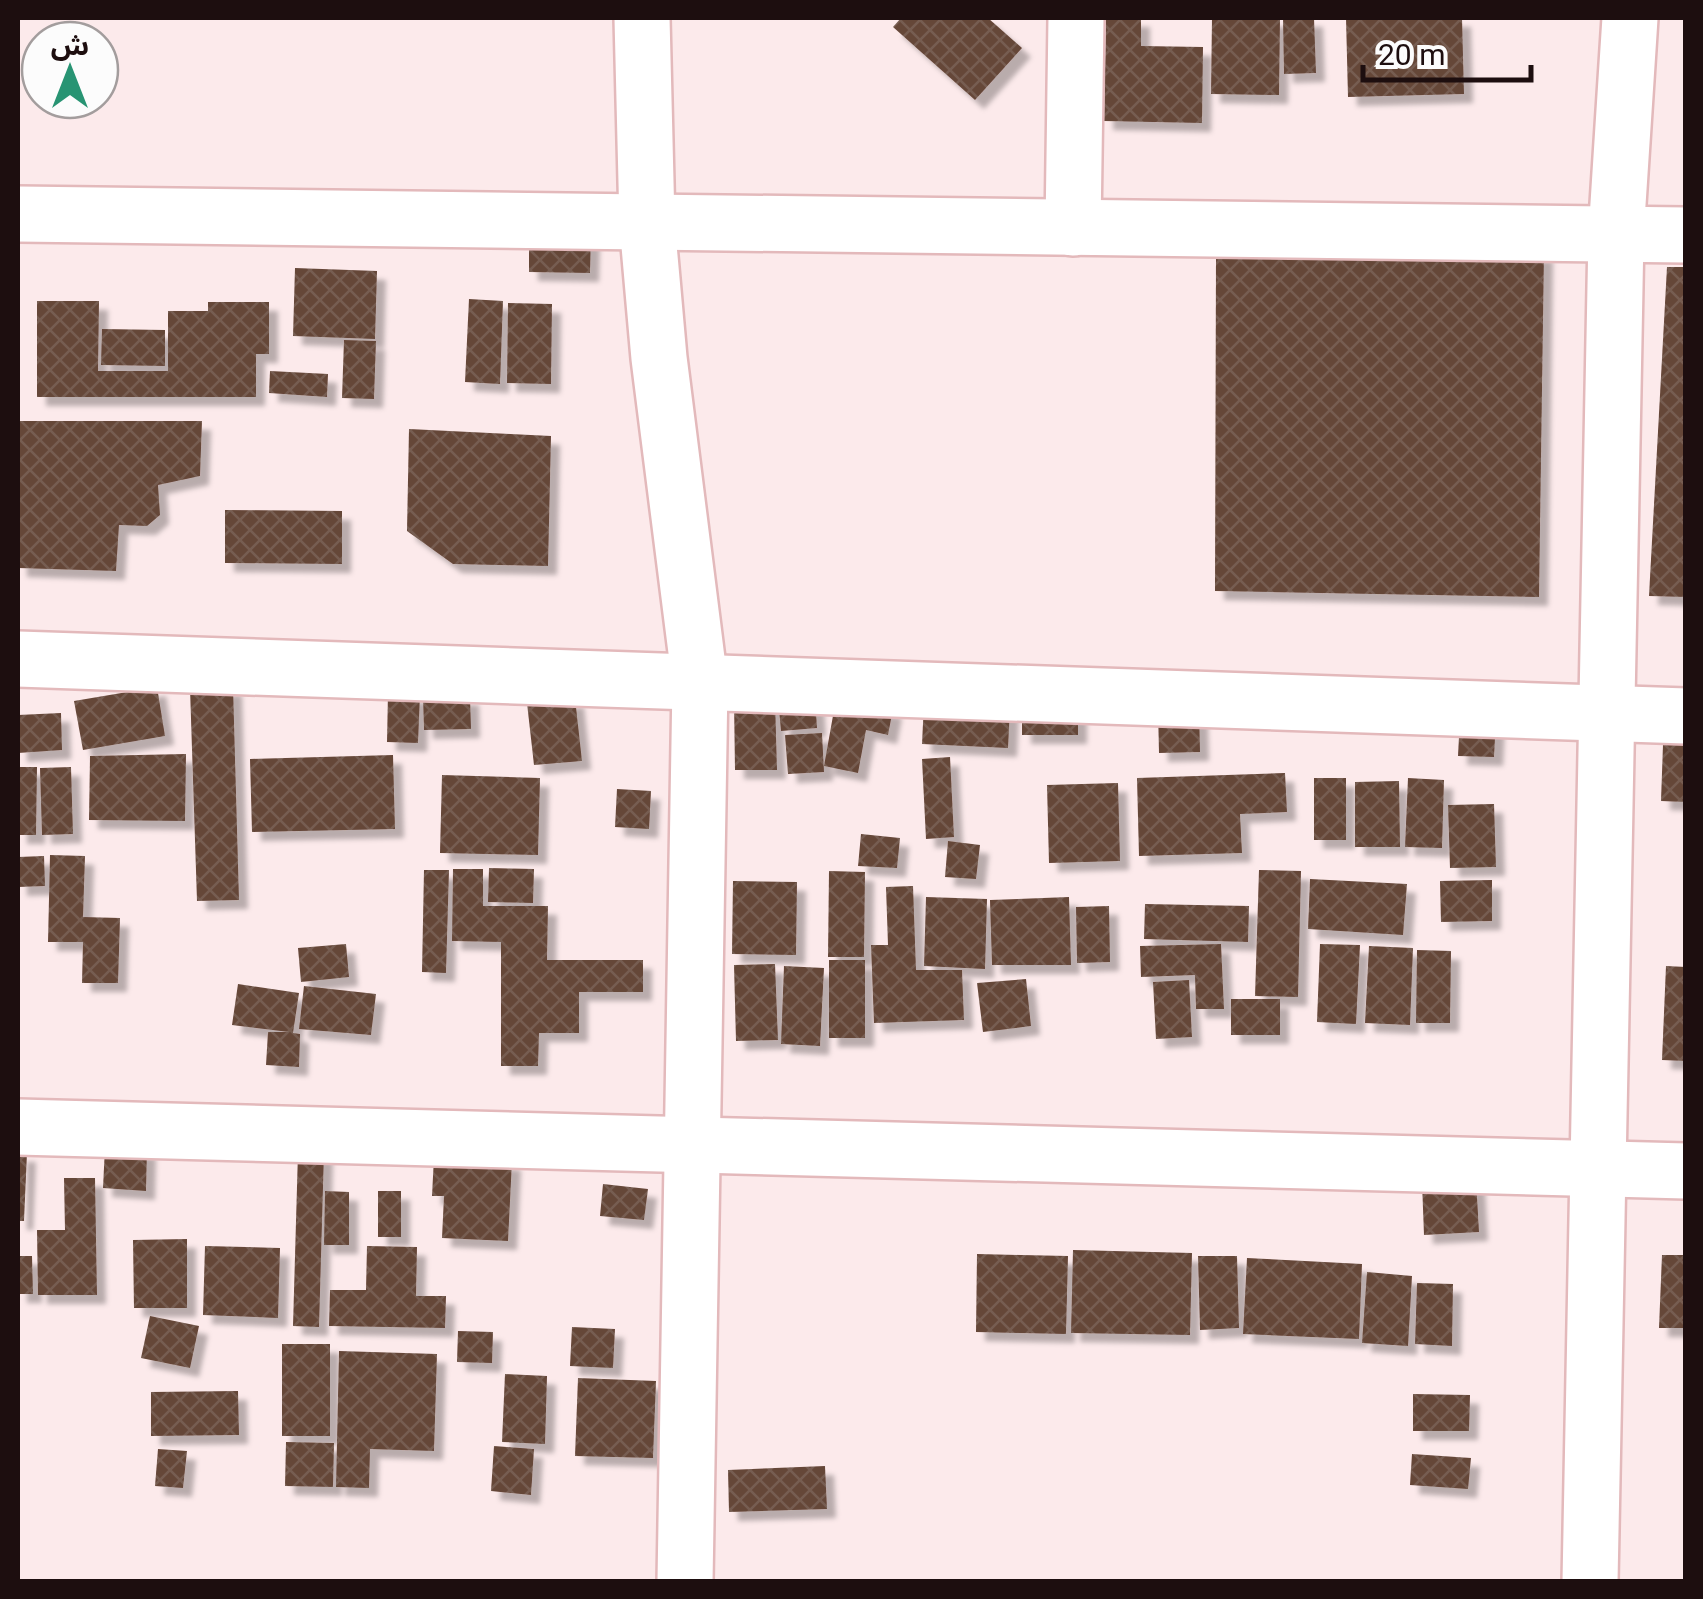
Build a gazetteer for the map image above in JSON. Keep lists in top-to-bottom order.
{
  "scale_bar": "20 m",
  "north": "top"
}
